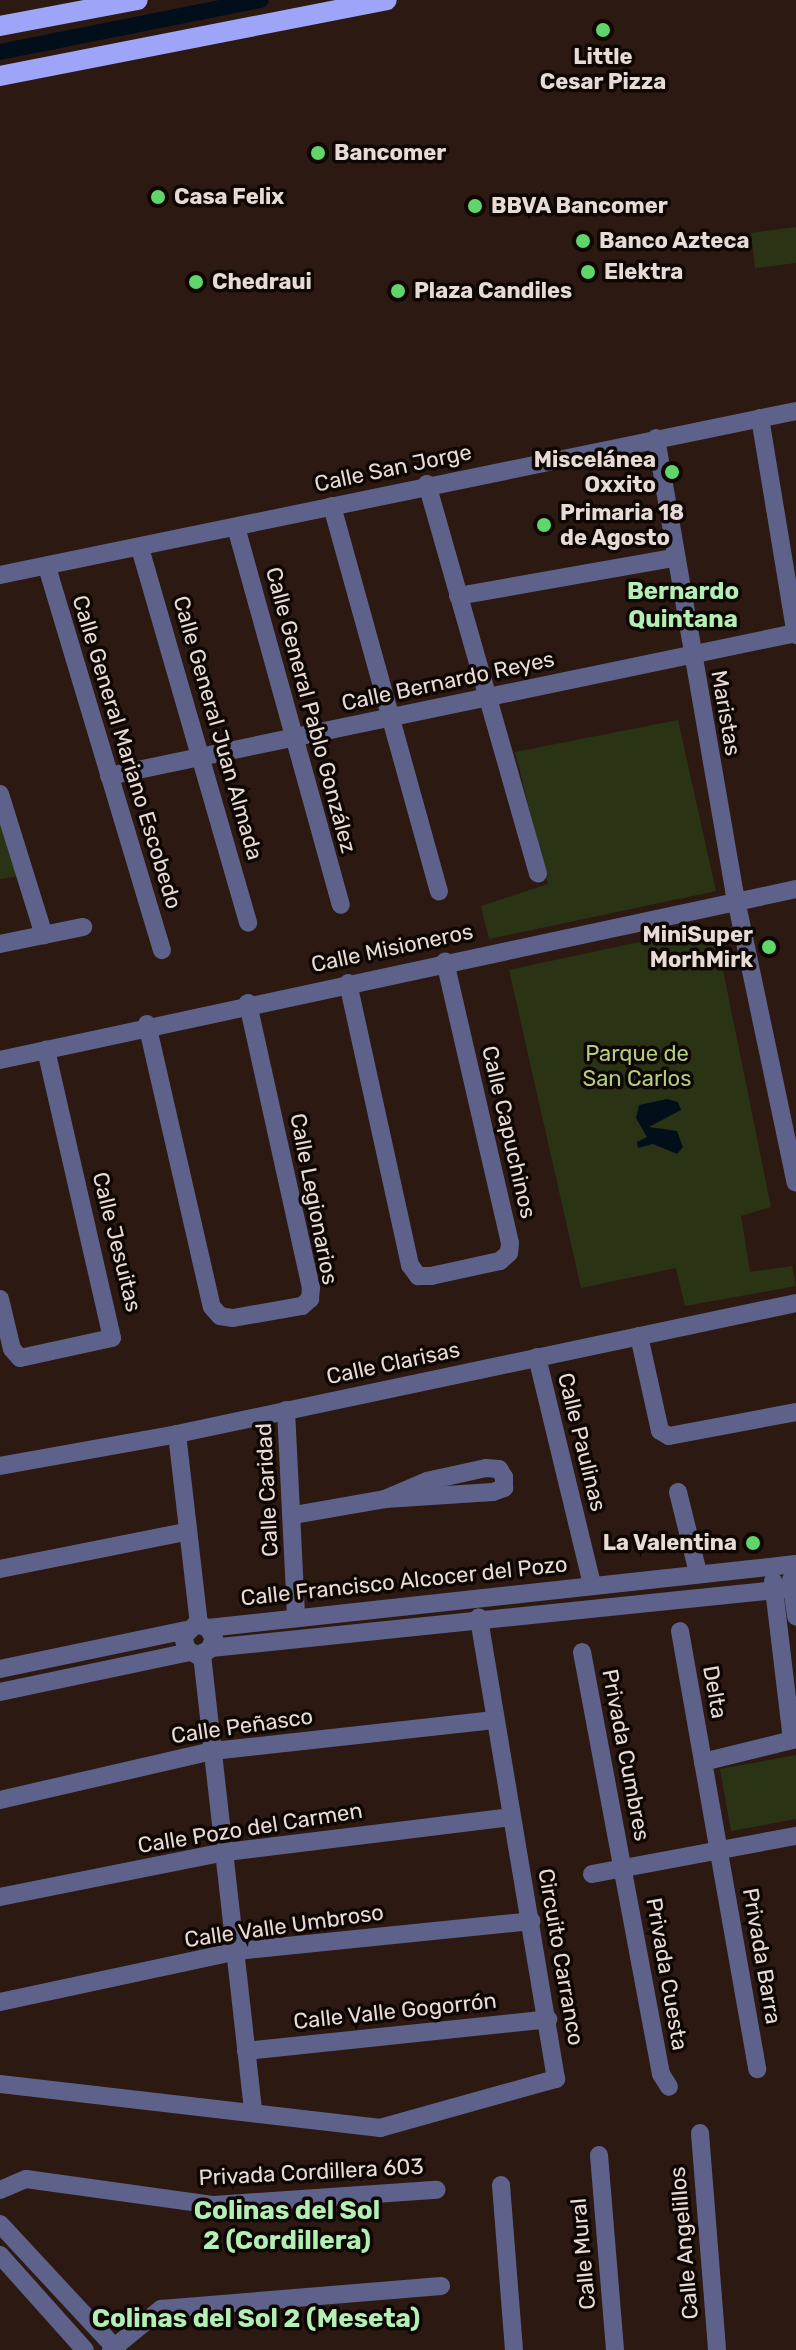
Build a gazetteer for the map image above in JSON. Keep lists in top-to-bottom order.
{
  "streets": {
    "street": [
      "Calle San Jorge",
      "Calle Bernardo Reyes",
      "Calle General Pablo González",
      "Maristas",
      "Calle General Juan Almada",
      "Calle General Mariano Escobedo",
      "Calle Misioneros",
      "Calle Capuchinos",
      "Calle Legionarios",
      "Calle Jesuitas",
      "Calle Clarisas",
      "Calle Paulinas",
      "Calle Caridad",
      "Calle Francisco Alcocer del Pozo",
      "Delta",
      "Calle Peñasco",
      "Privada Cumbres",
      "Calle Pozo del Carmen",
      "Calle Valle Umbroso",
      "Privada Barra",
      "Circuito Carranco",
      "Privada Cuesta",
      "Calle Valle Gogorrón",
      "Privada Cordillera 603",
      "Calle Angelillos",
      "Calle Mural"
    ]
  },
  "crossings": [
    ["Calle San Jorge", "Calle General Pablo González"],
    ["Calle San Jorge", "Maristas"],
    ["Calle San Jorge", "Calle General Juan Almada"],
    ["Calle San Jorge", "Calle General Mariano Escobedo"],
    ["Calle Bernardo Reyes", "Calle General Pablo González"],
    ["Calle Bernardo Reyes", "Maristas"],
    ["Calle Bernardo Reyes", "Calle General Juan Almada"],
    ["Calle Bernardo Reyes", "Calle General Mariano Escobedo"],
    ["Maristas", "Calle Misioneros"],
    ["Calle Misioneros", "Calle Capuchinos"],
    ["Calle Misioneros", "Calle Legionarios"],
    ["Calle Misioneros", "Calle Jesuitas"],
    ["Calle Clarisas", "Calle Paulinas"],
    ["Calle Clarisas", "Calle Caridad"],
    ["Calle Paulinas", "Calle Francisco Alcocer del Pozo"],
    ["Calle Caridad", "Calle Francisco Alcocer del Pozo"],
    ["Calle Francisco Alcocer del Pozo", "Circuito Carranco"],
    ["Delta", "Privada Barra"],
    ["Calle Peñasco", "Circuito Carranco"],
    ["Privada Cumbres", "Privada Cuesta"],
    ["Calle Pozo del Carmen", "Circuito Carranco"],
    ["Calle Valle Umbroso", "Circuito Carranco"],
    ["Circuito Carranco", "Calle Valle Gogorrón"]
  ],
  "districts": ["Bernardo Quintana", "Colinas del Sol 2 (Cordillera)", "Colinas del Sol 2 (Meseta)"],
  "parks": ["Parque de San Carlos"],
  "places": [
    "Little Cesar Pizza",
    "Bancomer",
    "Casa Felix",
    "BBVA Bancomer",
    "Banco Azteca",
    "Elektra",
    "Chedraui",
    "Plaza Candiles",
    "Miscelánea Oxxito",
    "Primaria 18 de Agosto",
    "MiniSuper MorhMirk",
    "La Valentina"
  ]
}
